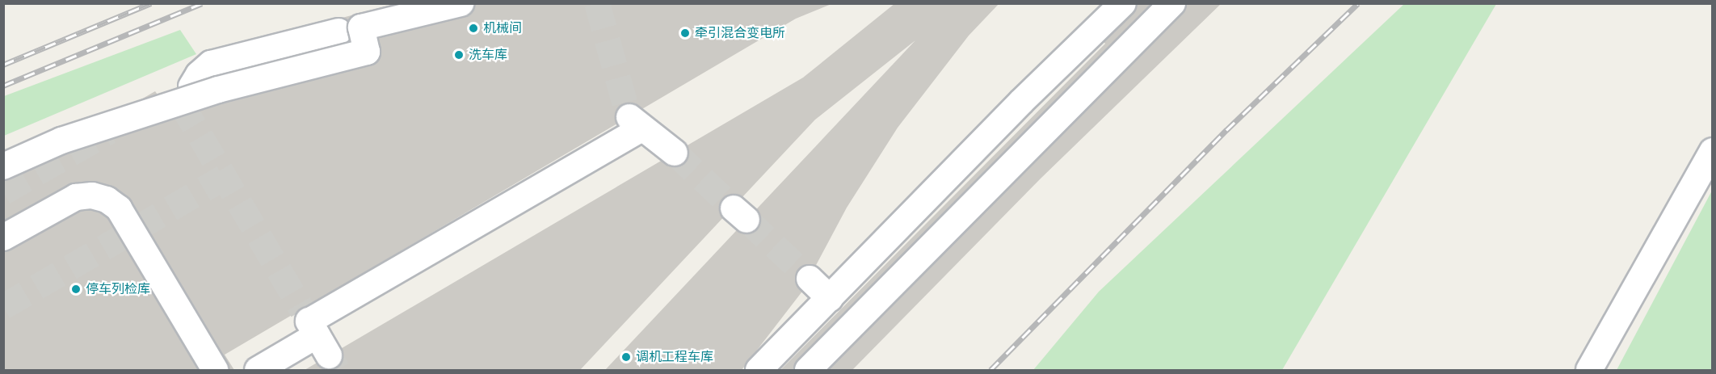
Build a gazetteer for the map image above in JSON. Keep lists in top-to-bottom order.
{
  "places": [
    "机械间",
    "牵引混合变电所",
    "洗车库",
    "停车列检库",
    "调机工程车库"
  ]
}
